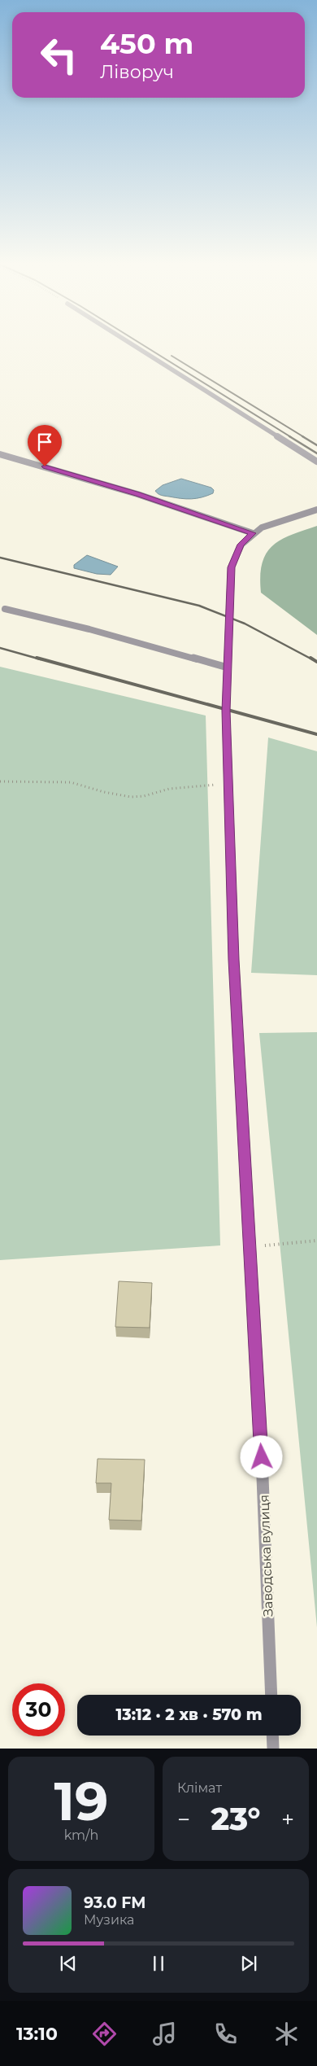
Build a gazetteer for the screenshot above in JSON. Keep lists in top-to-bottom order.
{
  "streets": {
    "street": ["Заводська вулиця"]
  },
  "page": {
    "turn": ["450 m", "Ліворуч"],
    "limit": "30",
    "trip": "13:12 · 2 хв · 570 m",
    "tile": [
      ["19", "km/h"],
      "Клімат"
    ],
    "heat": ["−", "23°", "+"],
    "song": ["93.0 FM", "Музика"],
    "tabs": "13:10"
  }
}
